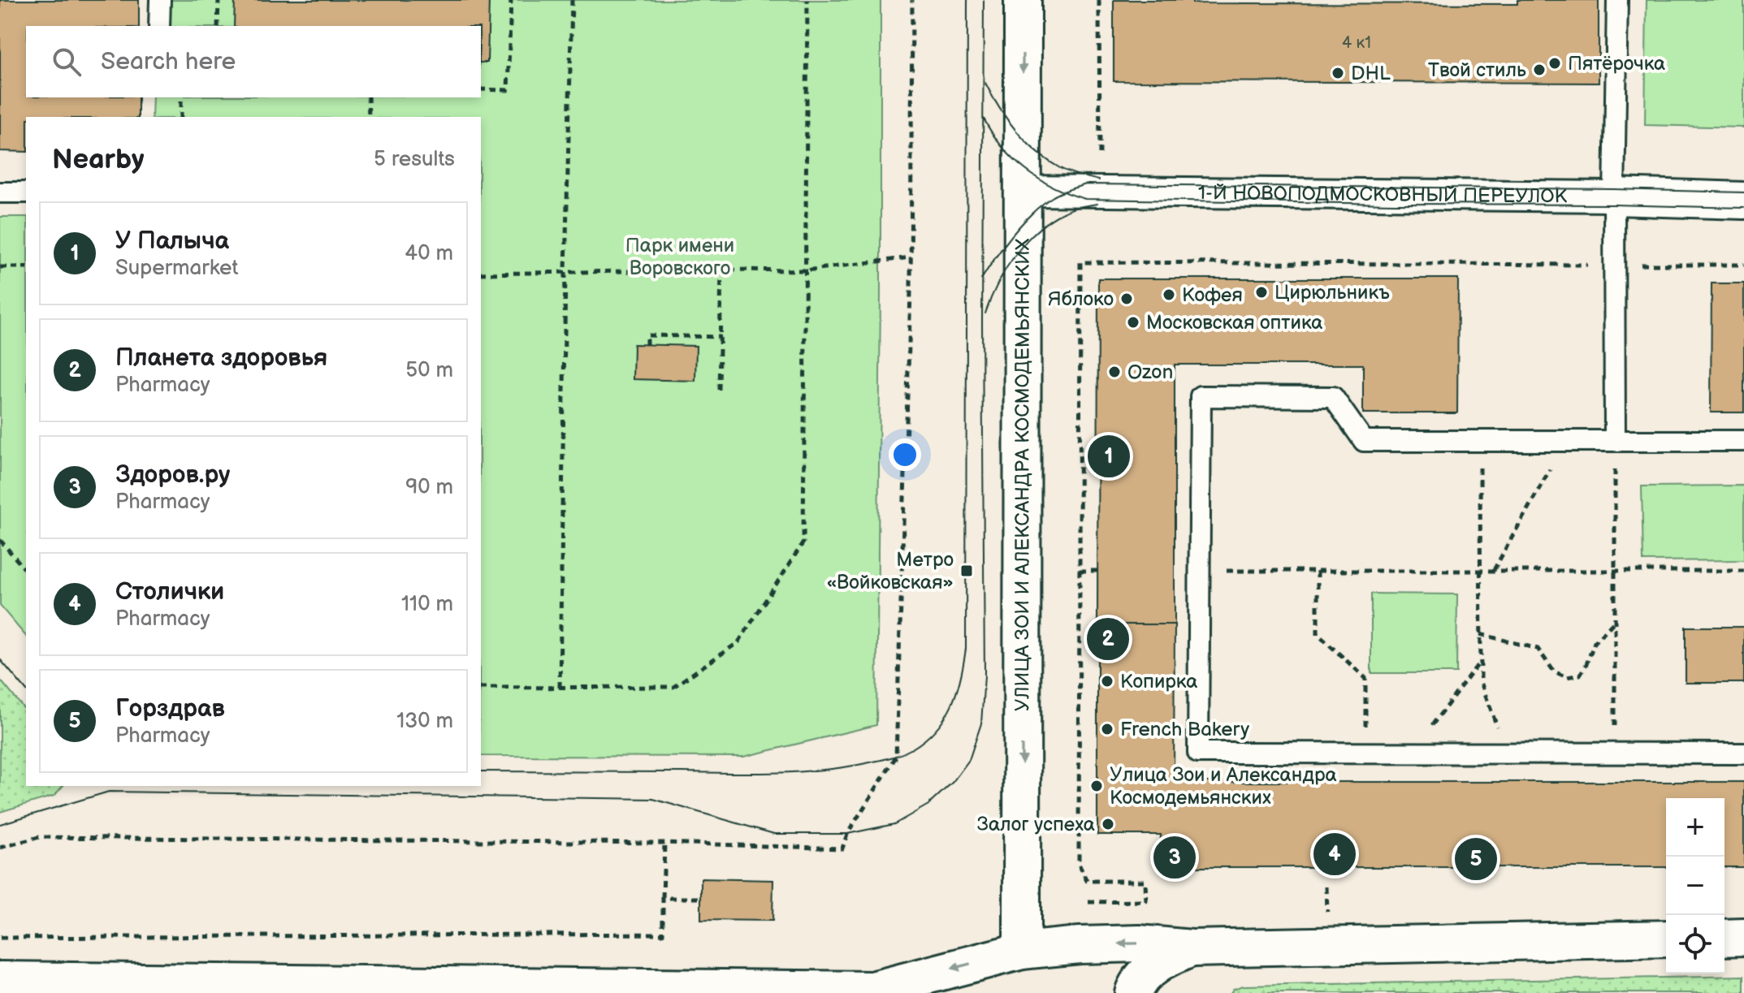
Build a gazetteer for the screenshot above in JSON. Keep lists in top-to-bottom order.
{
  "streets": {
    "main road": ["1-Й НОВОПОДМОСКОВНЫЙ ПЕРЕУЛОК", "УЛИЦА ЗОИ И АЛЕКСАНДРА КОСМОДЕМЬЯНСКИХ"]
  },
  "crossings": [
    ["1-Й НОВОПОДМОСКОВНЫЙ ПЕРЕУЛОК", "УЛИЦА ЗОИ И АЛЕКСАНДРА КОСМОДЕМЬЯНСКИХ"]
  ],
  "one_way": ["УЛИЦА ЗОИ И АЛЕКСАНДРА КОСМОДЕМЬЯНСКИХ"],
  "parks": ["Парк имени Воровского"],
  "places": {
    "other": [
      "Пятёрочка",
      "Твой стиль",
      "DHL",
      "Цирюльникъ",
      "Кофея",
      "Яблоко",
      "Московская оптика",
      "Ozon",
      "Копирка",
      "French Bakery",
      "Улица Зои и Александра Космодемьянских",
      "Залог успеха"
    ],
    "transit": ["Метро «Войковская»"]
  },
  "house_numbers": ["4 к1"],
  "page": {
    "search": "Search here",
    "heading": ["Nearby", "5 results"],
    "list": [
      {
        "mark": "1",
        "name": "У Палыча",
        "note": "Supermarket",
        "value": "40 m"
      },
      {
        "mark": "2",
        "name": "Планета здоровья",
        "note": "Pharmacy",
        "value": "50 m"
      },
      {
        "mark": "3",
        "name": "Здоров.ру",
        "note": "Pharmacy",
        "value": "90 m"
      },
      {
        "mark": "4",
        "name": "Столички",
        "note": "Pharmacy",
        "value": "110 m"
      },
      {
        "mark": "5",
        "name": "Горздрав",
        "note": "Pharmacy",
        "value": "130 m"
      }
    ],
    "pins": [
      "1",
      "2",
      "4",
      "3",
      "5"
    ],
    "map_buttons": ["+", "−"]
  }
}
